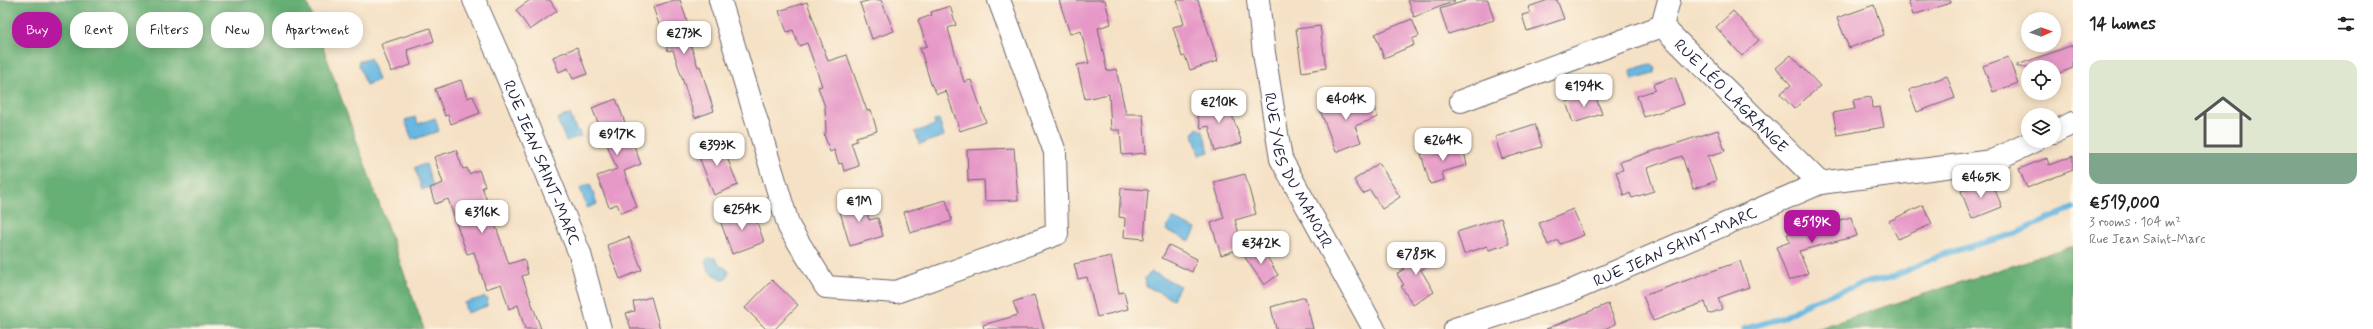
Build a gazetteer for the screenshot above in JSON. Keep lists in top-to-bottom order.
{
  "streets": {
    "street": ["RUE LÉO LAGRANGE", "RUE JEAN SAINT-MARC", "RUE YVES DU MANOIR"]
  },
  "crossings": [
    ["RUE LÉO LAGRANGE", "RUE JEAN SAINT-MARC"]
  ],
  "north": "right",
  "page": {
    "heading": "14 homes",
    "chip": [
      "Buy",
      "Rent",
      "Filters",
      "New",
      "Apartment"
    ],
    "price": [
      "€273K",
      "€194K",
      "€404K",
      "€210K",
      "€917K",
      "€264K",
      "€393K",
      "€465K",
      "€1M",
      "€254K",
      "€316K",
      "€519K",
      "€342K",
      "€785K"
    ],
    "list": [
      {
        "name": "€519,000",
        "note": "3 rooms · 104 m² · Rue Jean Saint-Marc"
      }
    ]
  }
}
